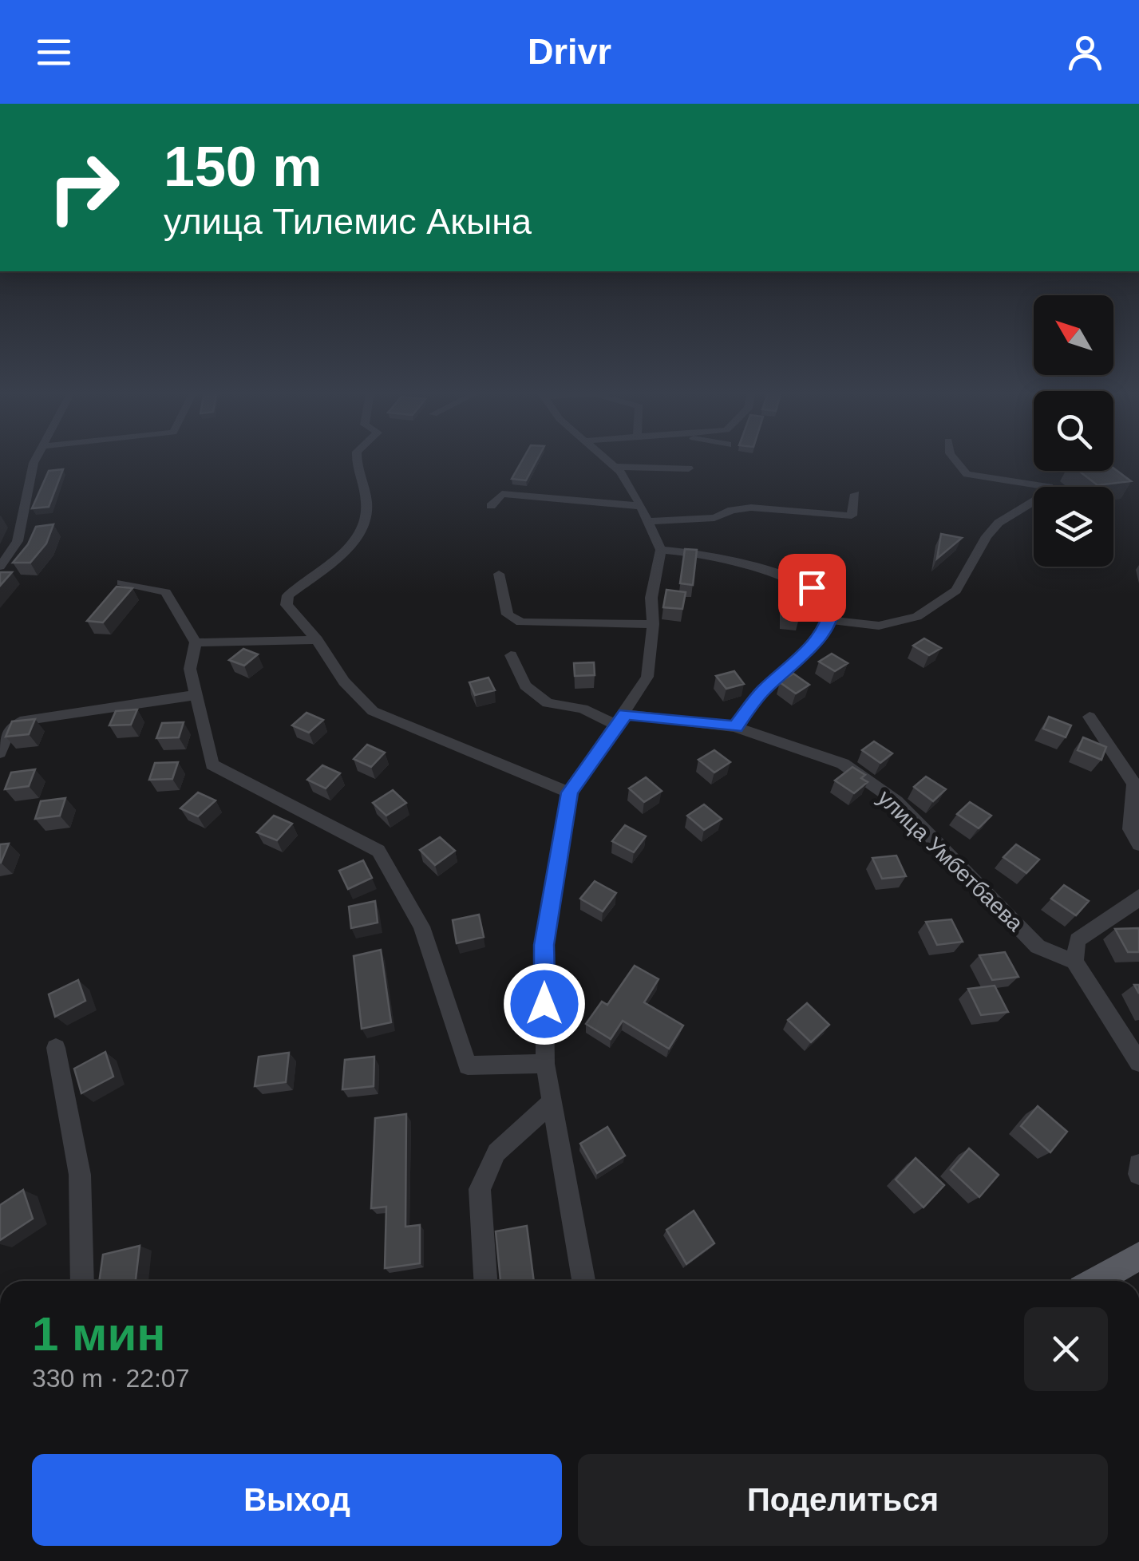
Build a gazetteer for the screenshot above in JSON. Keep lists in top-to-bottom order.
{
  "streets": {
    "street": ["улица Умбетбаева"]
  },
  "north": "top left",
  "page": {
    "header": "Drivr",
    "turn": ["150 m", "улица Тилемис Акына"],
    "heading": ["1 мин", "330 m · 22:07"],
    "buttons": ["Выход", "Поделиться"]
  }
}
